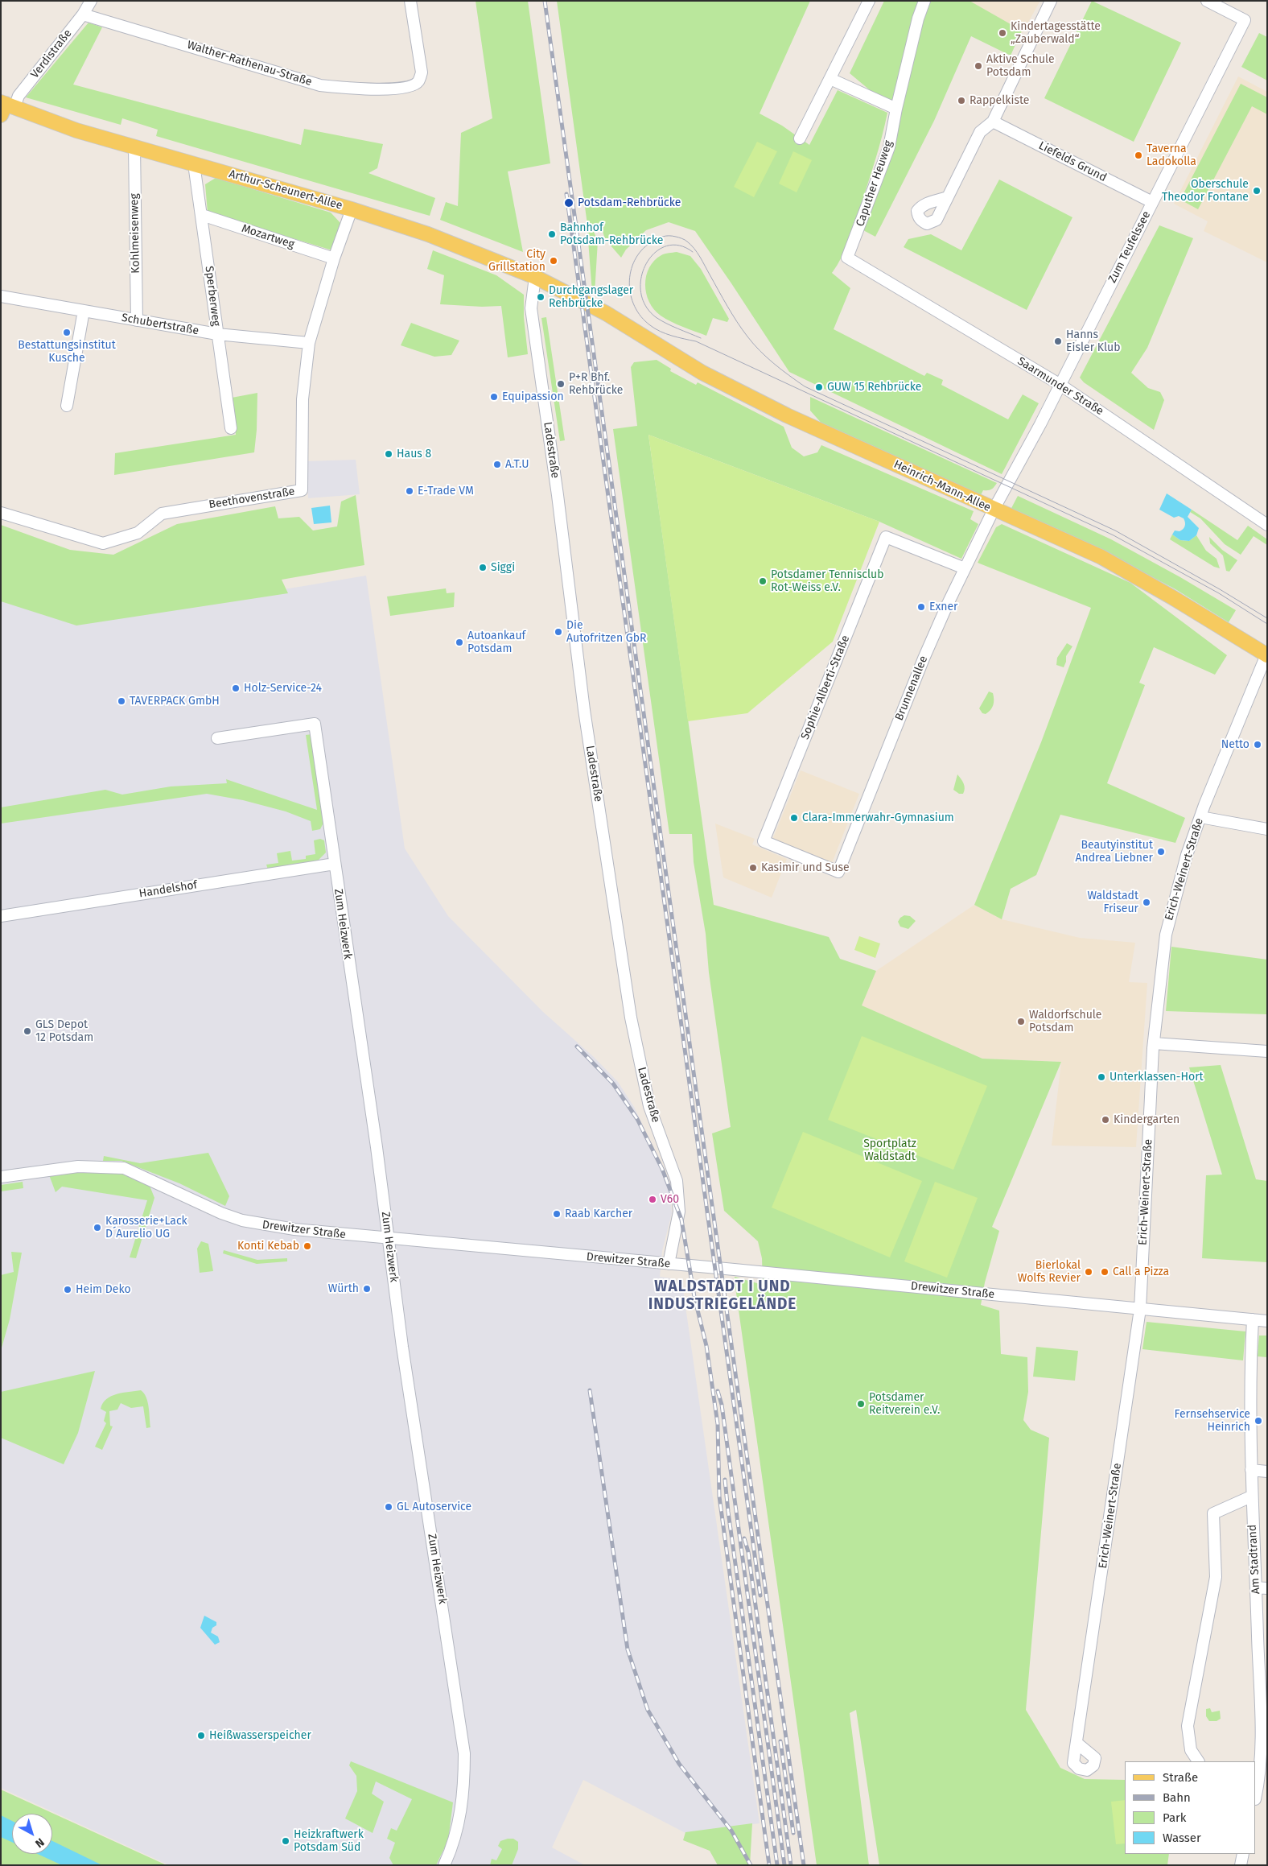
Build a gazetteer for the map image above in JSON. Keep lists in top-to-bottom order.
{
  "streets": {
    "main road": ["Arthur-Scheunert-Allee", "Heinrich-Mann-Allee"],
    "street": [
      "Verdistraße",
      "Walther-Rathenau-Straße",
      "Liefelds Grund",
      "Caputher Heuweg",
      "Kohlmeisenweg",
      "Mozartweg",
      "Zum Teufelssee",
      "Sperberweg",
      "Schubertstraße",
      "Saarmunder Straße",
      "Ladestraße",
      "Beethovenstraße",
      "Sophie-Alberti-Straße",
      "Brunnenallee",
      "Erich-Weinert-Straße",
      "Handelshof",
      "Zum Heizwerk",
      "Drewitzer Straße",
      "Am Stadtrand"
    ]
  },
  "crossings": [
    ["Verdistraße", "Walther-Rathenau-Straße"],
    ["Verdistraße", "Arthur-Scheunert-Allee"],
    ["Liefelds Grund", "Zum Teufelssee"],
    ["Caputher Heuweg", "Saarmunder Straße"],
    ["Arthur-Scheunert-Allee", "Kohlmeisenweg"],
    ["Arthur-Scheunert-Allee", "Sperberweg"],
    ["Arthur-Scheunert-Allee", "Ladestraße"],
    ["Arthur-Scheunert-Allee", "Heinrich-Mann-Allee"],
    ["Arthur-Scheunert-Allee", "Beethovenstraße"],
    ["Kohlmeisenweg", "Schubertstraße"],
    ["Mozartweg", "Sperberweg"],
    ["Mozartweg", "Beethovenstraße"],
    ["Zum Teufelssee", "Saarmunder Straße"],
    ["Zum Teufelssee", "Heinrich-Mann-Allee"],
    ["Zum Teufelssee", "Brunnenallee"],
    ["Sperberweg", "Schubertstraße"],
    ["Schubertstraße", "Beethovenstraße"],
    ["Ladestraße", "Drewitzer Straße"],
    ["Heinrich-Mann-Allee", "Brunnenallee"],
    ["Heinrich-Mann-Allee", "Erich-Weinert-Straße"],
    ["Sophie-Alberti-Straße", "Brunnenallee"],
    ["Erich-Weinert-Straße", "Drewitzer Straße"],
    ["Handelshof", "Zum Heizwerk"],
    ["Zum Heizwerk", "Drewitzer Straße"],
    ["Drewitzer Straße", "Am Stadtrand"]
  ],
  "districts": ["WALDSTADT I UND INDUSTRIEGELÄNDE"],
  "parks": ["Sportplatz Waldstadt"],
  "places": [
    "Kindertagesstätte „Zauberwald“",
    "Aktive Schule Potsdam",
    "Rappelkiste",
    "Taverna Ladokolla",
    "Oberschule Theodor Fontane",
    "Potsdam-Rehbrücke",
    "Bahnhof Potsdam-Rehbrücke",
    "City Grillstation",
    "Durchgangslager Rehbrücke",
    "Bestattungsinstitut Kusche",
    "Hanns Eisler Klub",
    "P+R Bhf. Rehbrücke",
    "GUW 15 Rehbrücke",
    "Equipassion",
    "Haus 8",
    "A.T.U",
    "E-Trade VM",
    "Siggi",
    "Potsdamer Tennisclub Rot-Weiss e.V.",
    "Exner",
    "Die Autofritzen GbR",
    "Autoankauf Potsdam",
    "Holz-Service-24",
    "TAVERPACK GmbH",
    "Netto",
    "Clara-Immerwahr-Gymnasium",
    "Beautyinstitut Andrea Liebner",
    "Kasimir und Suse",
    "Waldstadt Friseur",
    "Waldorfschule Potsdam",
    "GLS Depot 12 Potsdam",
    "Unterklassen-Hort",
    "Kindergarten",
    "V60",
    "Raab Karcher",
    "Karosserie+Lack D´Aurelio UG",
    "Konti Kebab",
    "Bierlokal Wolfs Revier",
    "Call a Pizza",
    "Würth",
    "Heim Deko",
    "Potsdamer Reitverein e.V.",
    "Fernsehservice Heinrich",
    "GL Autoservice",
    "Heißwasserspeicher",
    "Heizkraftwerk Potsdam Süd"
  ],
  "legend": [
    "Straße",
    "Bahn",
    "Park",
    "Wasser"
  ],
  "north": "bottom right"
}
